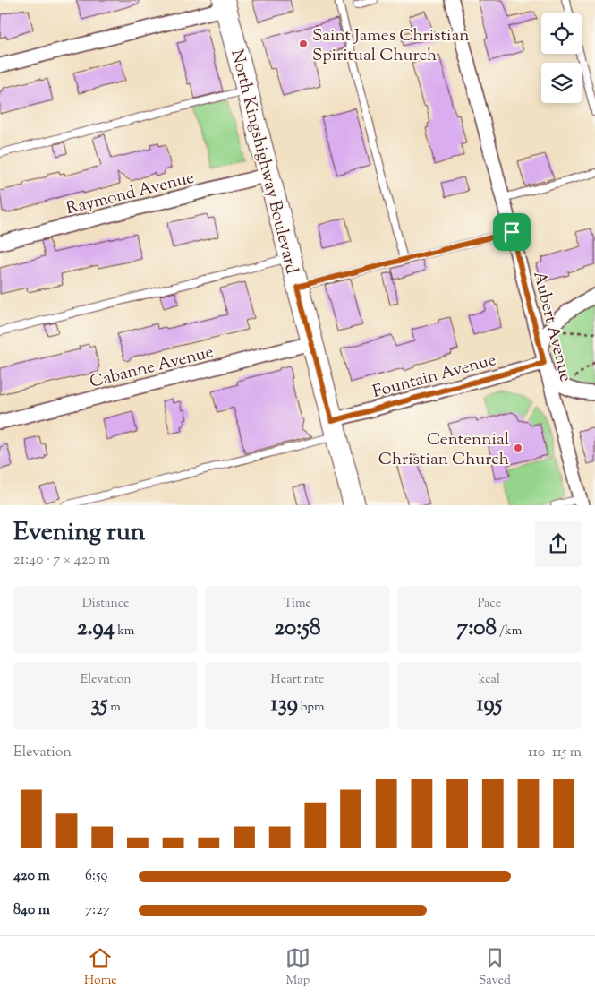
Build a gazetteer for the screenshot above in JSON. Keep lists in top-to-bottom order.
{
  "streets": {
    "main road": ["North Kingshighway Boulevard"],
    "street": [
      "Raymond Avenue",
      "Aubert Avenue",
      "Cabanne Avenue",
      "Fountain Avenue"
    ]
  },
  "crossings": [
    ["North Kingshighway Boulevard", "Raymond Avenue"],
    ["North Kingshighway Boulevard", "Cabanne Avenue"],
    ["North Kingshighway Boulevard", "Fountain Avenue"],
    ["Aubert Avenue", "Fountain Avenue"]
  ],
  "places": ["Saint James Christian Spiritual Church", "Centennial Christian Church"],
  "page": {
    "heading": ["Evening run", "21:40 · 7 × 420 m"],
    "stats": [
      ["Distance", "2.94 km"],
      ["Time", "20:58"],
      ["Pace", "7:08 /km"],
      ["Elevation", "35 m"],
      ["Heart rate", "139 bpm"],
      ["kcal", "195"]
    ],
    "chart": ["Elevation", "110–115 m"],
    "list": [
      {
        "name": "420 m",
        "note": "6:59"
      },
      {
        "name": "840 m",
        "note": "7:27"
      }
    ],
    "tabs": ["Home", "Map", "Saved"]
  }
}
